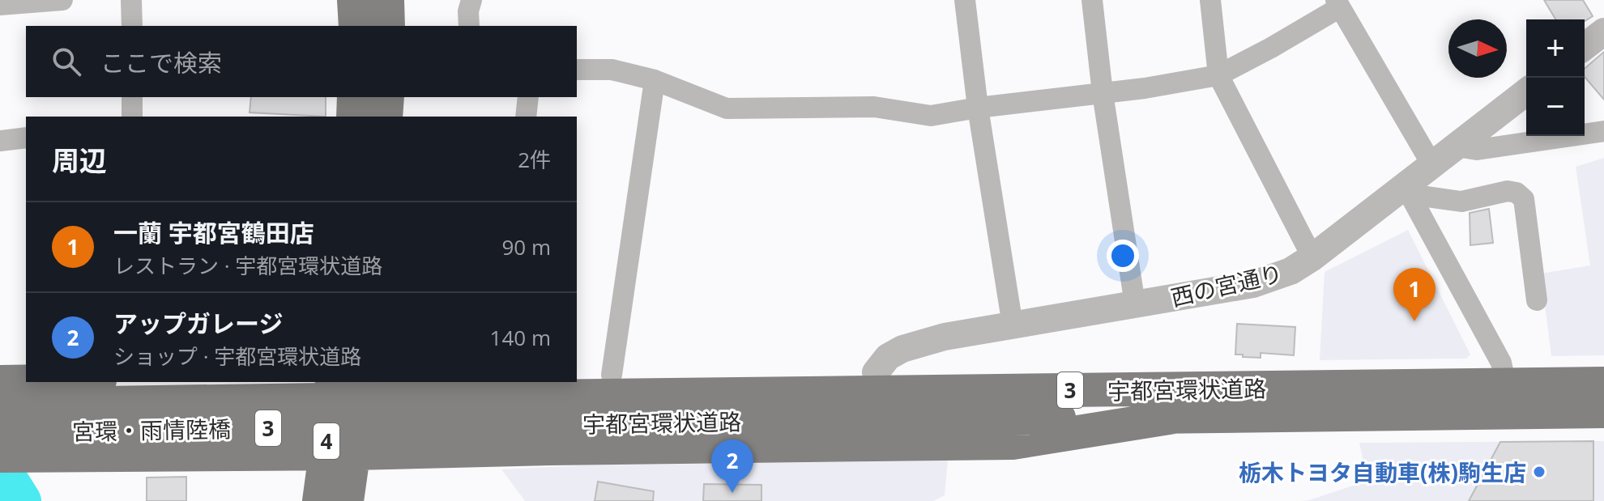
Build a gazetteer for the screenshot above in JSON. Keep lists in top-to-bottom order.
{
  "streets": {
    "main road": [
      "宇都宮環状道路",
      "3",
      "宮環・雨情陸橋",
      "4"
    ],
    "street": ["西の宮通り"]
  },
  "crossings": [
    ["西の宮通り", "3"],
    ["宇都宮環状道路", "3"],
    ["宇都宮環状道路", "宮環・雨情陸橋"],
    ["3", "宮環・雨情陸橋"],
    ["3", "4"]
  ],
  "places": ["栃木トヨタ自動車(株)駒生店"],
  "north": "right",
  "page": {
    "map_buttons": ["+", "−"],
    "search": "ここで検索",
    "heading": ["周辺", "2件"],
    "list": [
      {
        "mark": "1",
        "name": "一蘭 宇都宮鶴田店",
        "note": "レストラン · 宇都宮環状道路",
        "value": "90 m"
      },
      {
        "mark": "2",
        "name": "アップガレージ",
        "note": "ショップ · 宇都宮環状道路",
        "value": "140 m"
      }
    ],
    "pins": ["1", "2"]
  }
}
